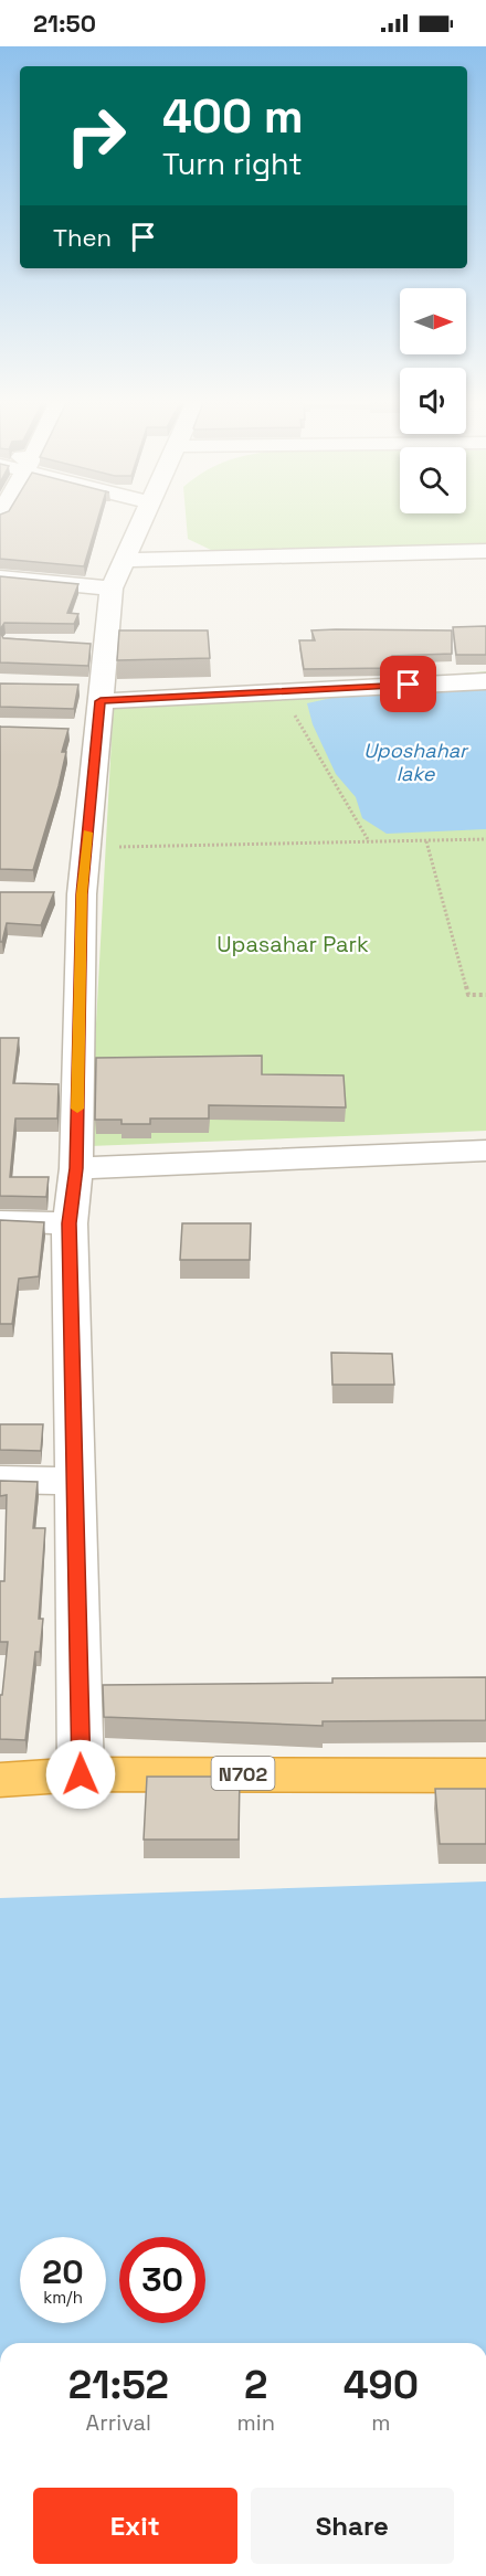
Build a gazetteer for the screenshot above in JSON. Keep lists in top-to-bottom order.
{
  "streets": {
    "highway": ["N702"]
  },
  "water": ["Uposhahar lake"],
  "parks": ["Upasahar Park"],
  "north": "right",
  "page": {
    "status": "21:50",
    "turn": ["400 m", "Turn right"],
    "then": "Then",
    "speed": "20 km/h",
    "limit": "30",
    "eta": [
      "21:52",
      "Arrival",
      "2",
      "min",
      "490",
      "m"
    ],
    "buttons": ["Exit", "Share"]
  }
}
